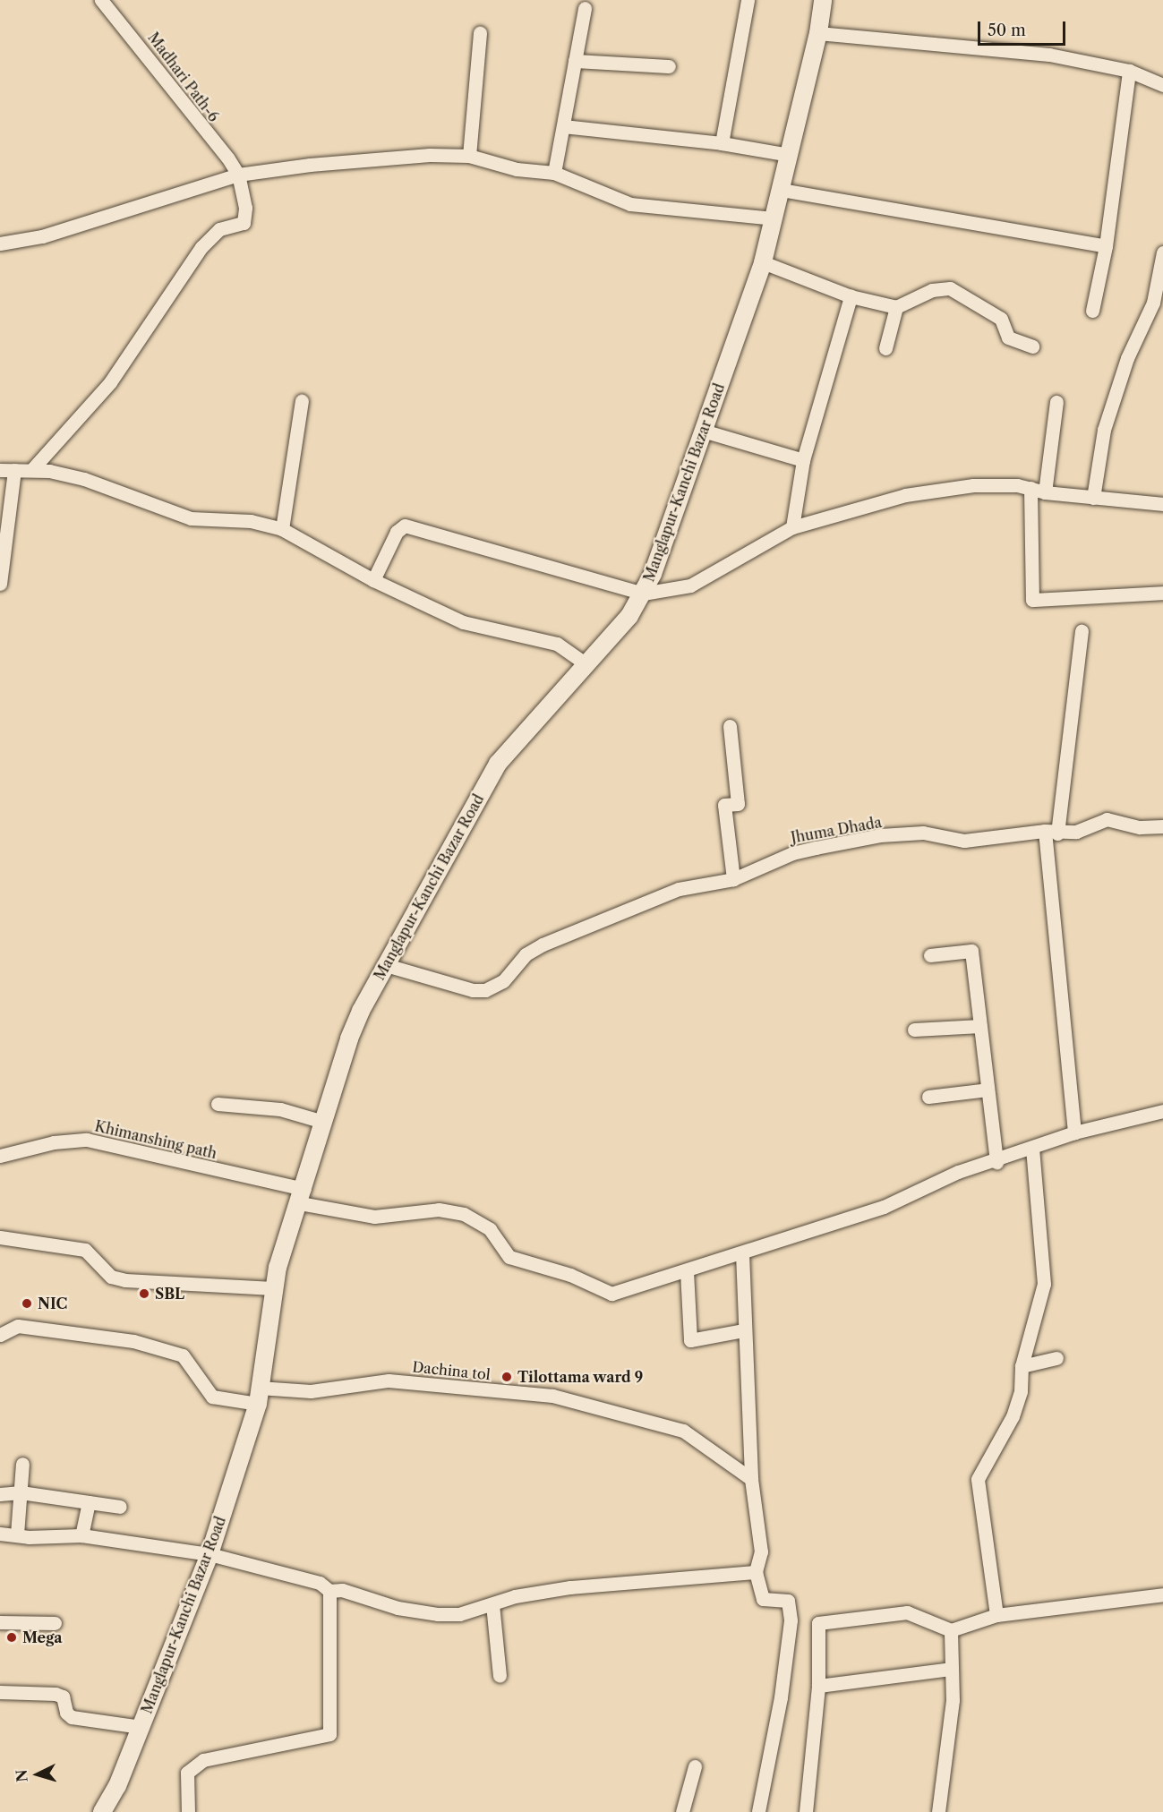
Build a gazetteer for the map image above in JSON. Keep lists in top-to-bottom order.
{
  "streets": {
    "street": [
      "Madhari Path-6",
      "Manglapur-Kanchi Bazar Road",
      "Jhuma Dhada",
      "Khimanshing path",
      "Dachina tol"
    ]
  },
  "crossings": [
    ["Manglapur-Kanchi Bazar Road", "Jhuma Dhada"],
    ["Manglapur-Kanchi Bazar Road", "Khimanshing path"],
    ["Manglapur-Kanchi Bazar Road", "Dachina tol"]
  ],
  "places": [
    "SBL",
    "NIC",
    "Tilottama ward 9",
    "Mega"
  ],
  "scale_bar": "50 m",
  "north": "left"
}
